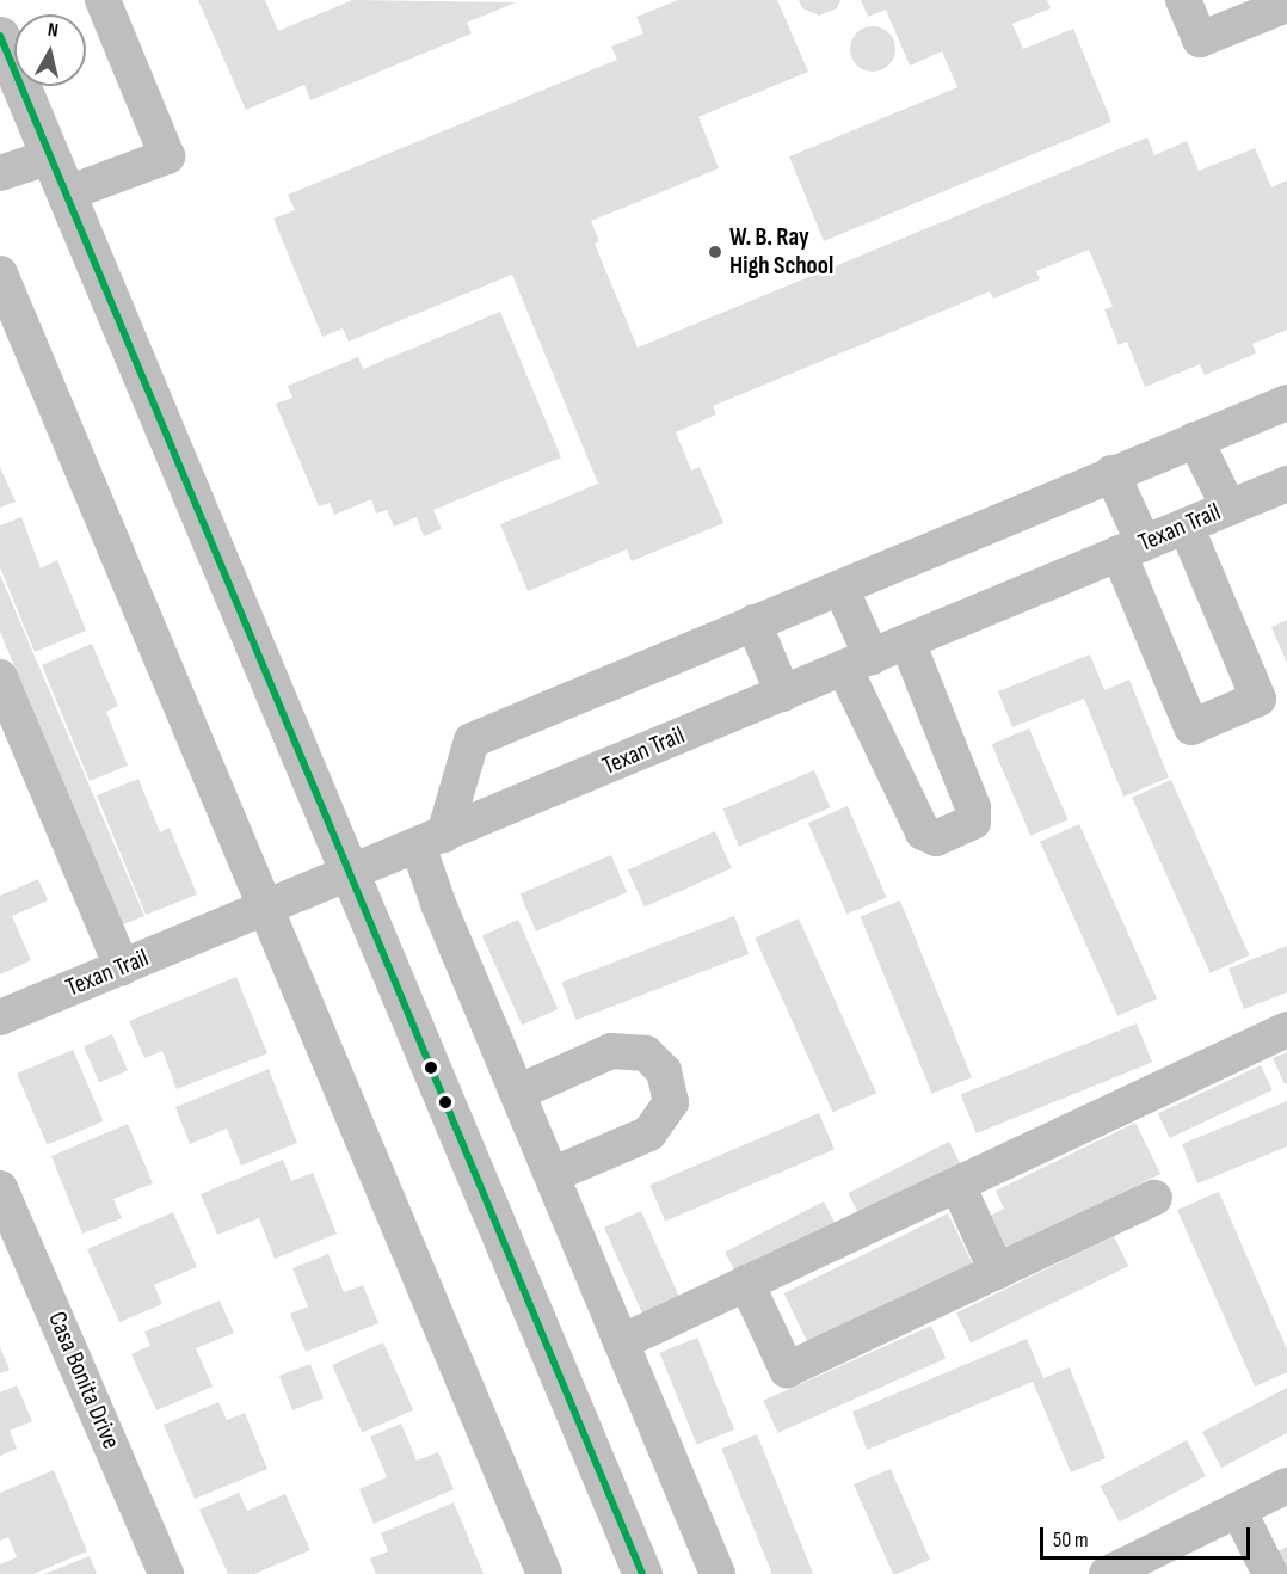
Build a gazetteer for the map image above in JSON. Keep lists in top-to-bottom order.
{
  "streets": {
    "street": ["Texan Trail", "Casa Bonita Drive"]
  },
  "places": ["W. B. Ray High School"],
  "scale_bar": "50 m",
  "north": "top"
}
